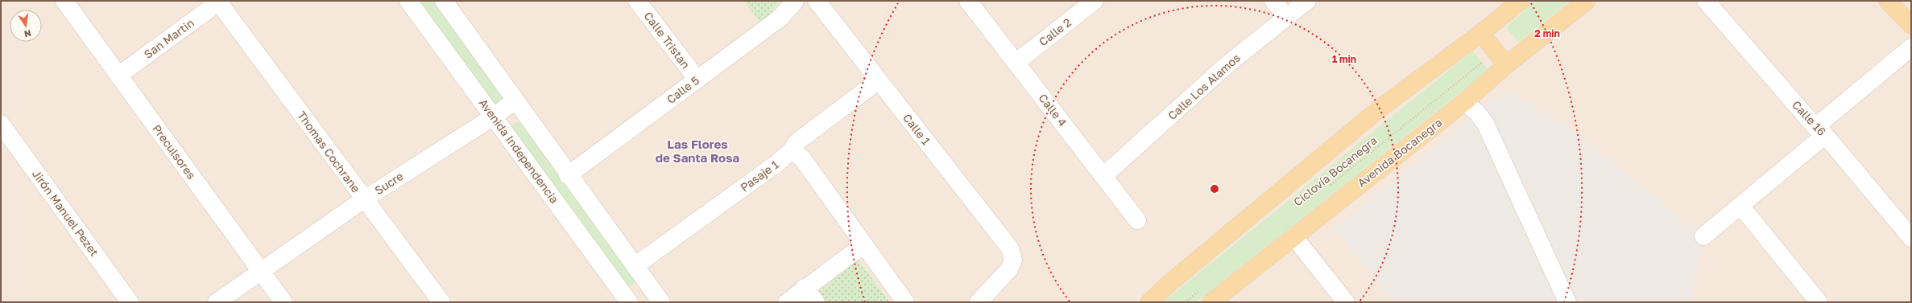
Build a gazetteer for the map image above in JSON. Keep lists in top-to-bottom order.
{
  "streets": {
    "main road": ["Avenida Bocanegra"],
    "street": [
      "Calle 2",
      "San Martin",
      "Calle Tristan",
      "Calle Los Alamos",
      "Calle 5",
      "Calle 4",
      "Calle 16",
      "Calle 1",
      "Avenida Independencia",
      "Preculsores",
      "Thomas Cochrane",
      "Pasaje 1",
      "Sucre",
      "Jirón Manuel Pezet"
    ],
    "path": ["Ciclovía Bocanegra"]
  },
  "crossings": [
    ["Calle 2", "Calle 4"],
    ["San Martin", "Preculsores"],
    ["San Martin", "Thomas Cochrane"],
    ["Calle Tristan", "Calle 5"],
    ["Calle Los Alamos", "Calle 4"],
    ["Calle 1", "Pasaje 1"],
    ["Avenida Independencia", "Sucre"],
    ["Preculsores", "Sucre"],
    ["Thomas Cochrane", "Sucre"]
  ],
  "districts": ["Las Flores de Santa Rosa"],
  "north": "bottom",
  "rings": ["2 min", "1 min"]
}
